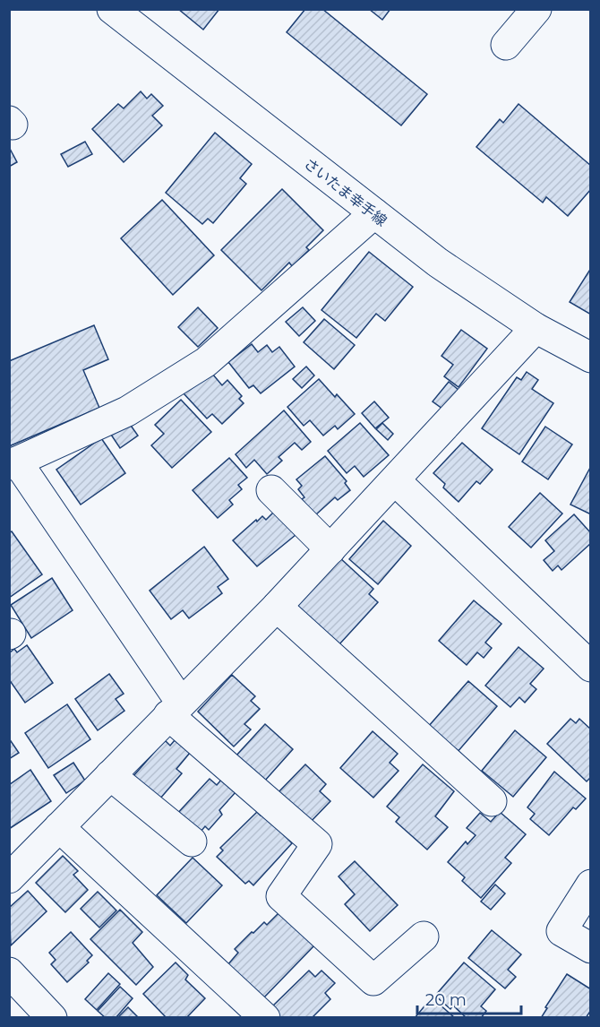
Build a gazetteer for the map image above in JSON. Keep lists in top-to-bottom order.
{
  "streets": {
    "street": ["さいたま幸手線"]
  },
  "scale_bar": "20 m"
}
